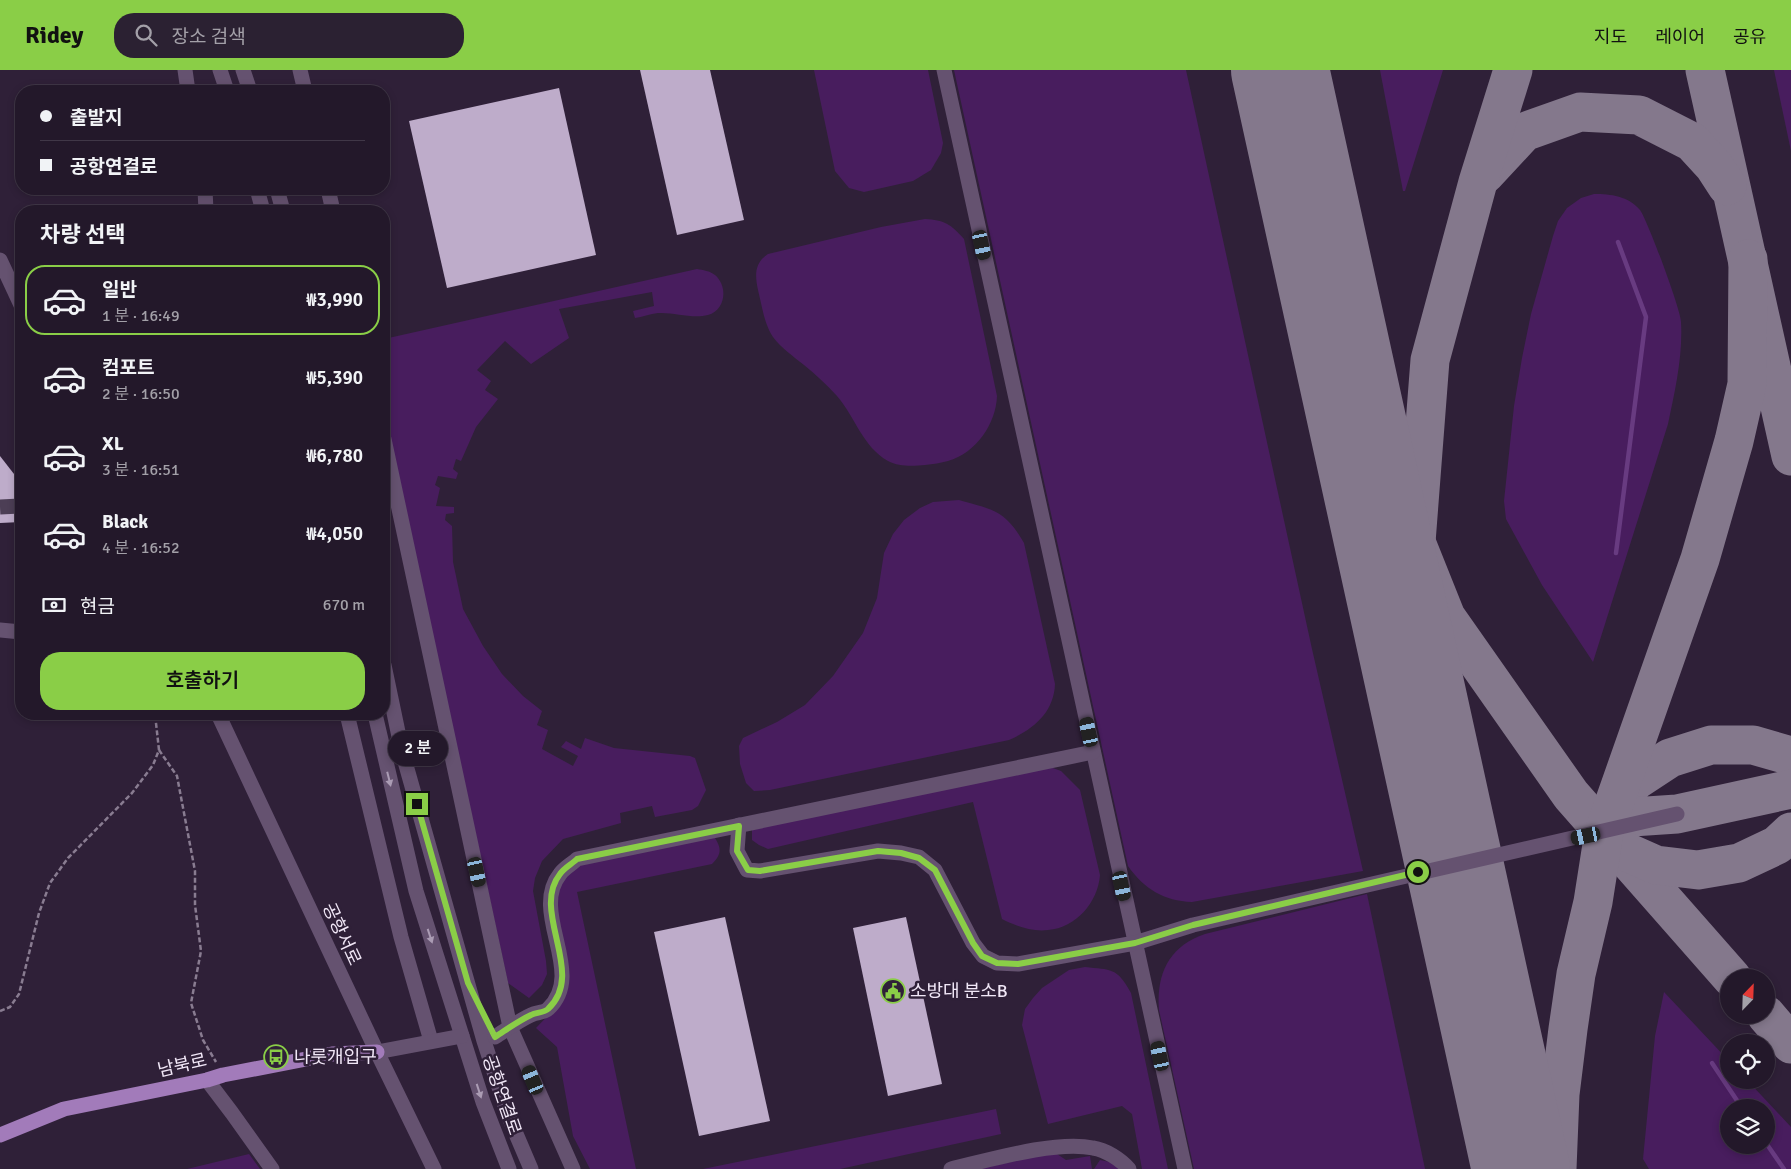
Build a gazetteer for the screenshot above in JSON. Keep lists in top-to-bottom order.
{
  "streets": {
    "main road": ["남북로"],
    "street": ["공항서로", "공항연결로"]
  },
  "crossings": [
    ["공항서로", "남북로"]
  ],
  "places": {
    "public building": ["소방대 분소B"],
    "bus stop": ["나룻개입구"]
  },
  "north": "top right",
  "page": {
    "header": "Ridey",
    "search": "장소 검색",
    "nav": ["지도", "레이어", "공유"],
    "banner": ["출발지", "공항연결로"],
    "heading": "차량 선택",
    "list": [
      {
        "name": "일반",
        "note": "1 분 · 16:49",
        "value": "₩3,990"
      },
      {
        "name": "컴포트",
        "note": "2 분 · 16:50",
        "value": "₩5,390"
      },
      {
        "name": "XL",
        "note": "3 분 · 16:51",
        "value": "₩6,780"
      },
      {
        "name": "Black",
        "note": "4 분 · 16:52",
        "value": "₩4,050"
      }
    ],
    "pay": ["현금", "670 m"],
    "buttons": "호출하기",
    "bubble": "2 분"
  }
}
